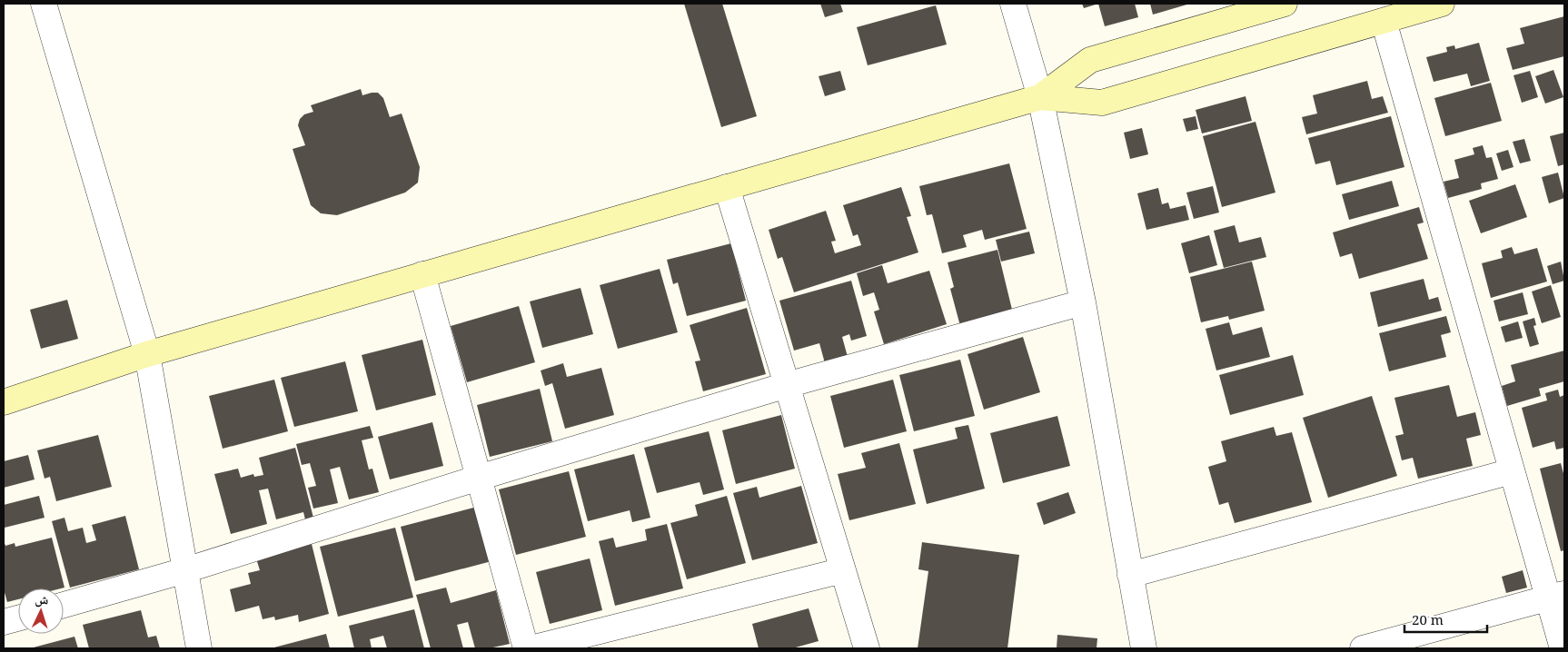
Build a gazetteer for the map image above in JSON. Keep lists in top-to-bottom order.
{
  "scale_bar": "20 m",
  "north": "top"
}
